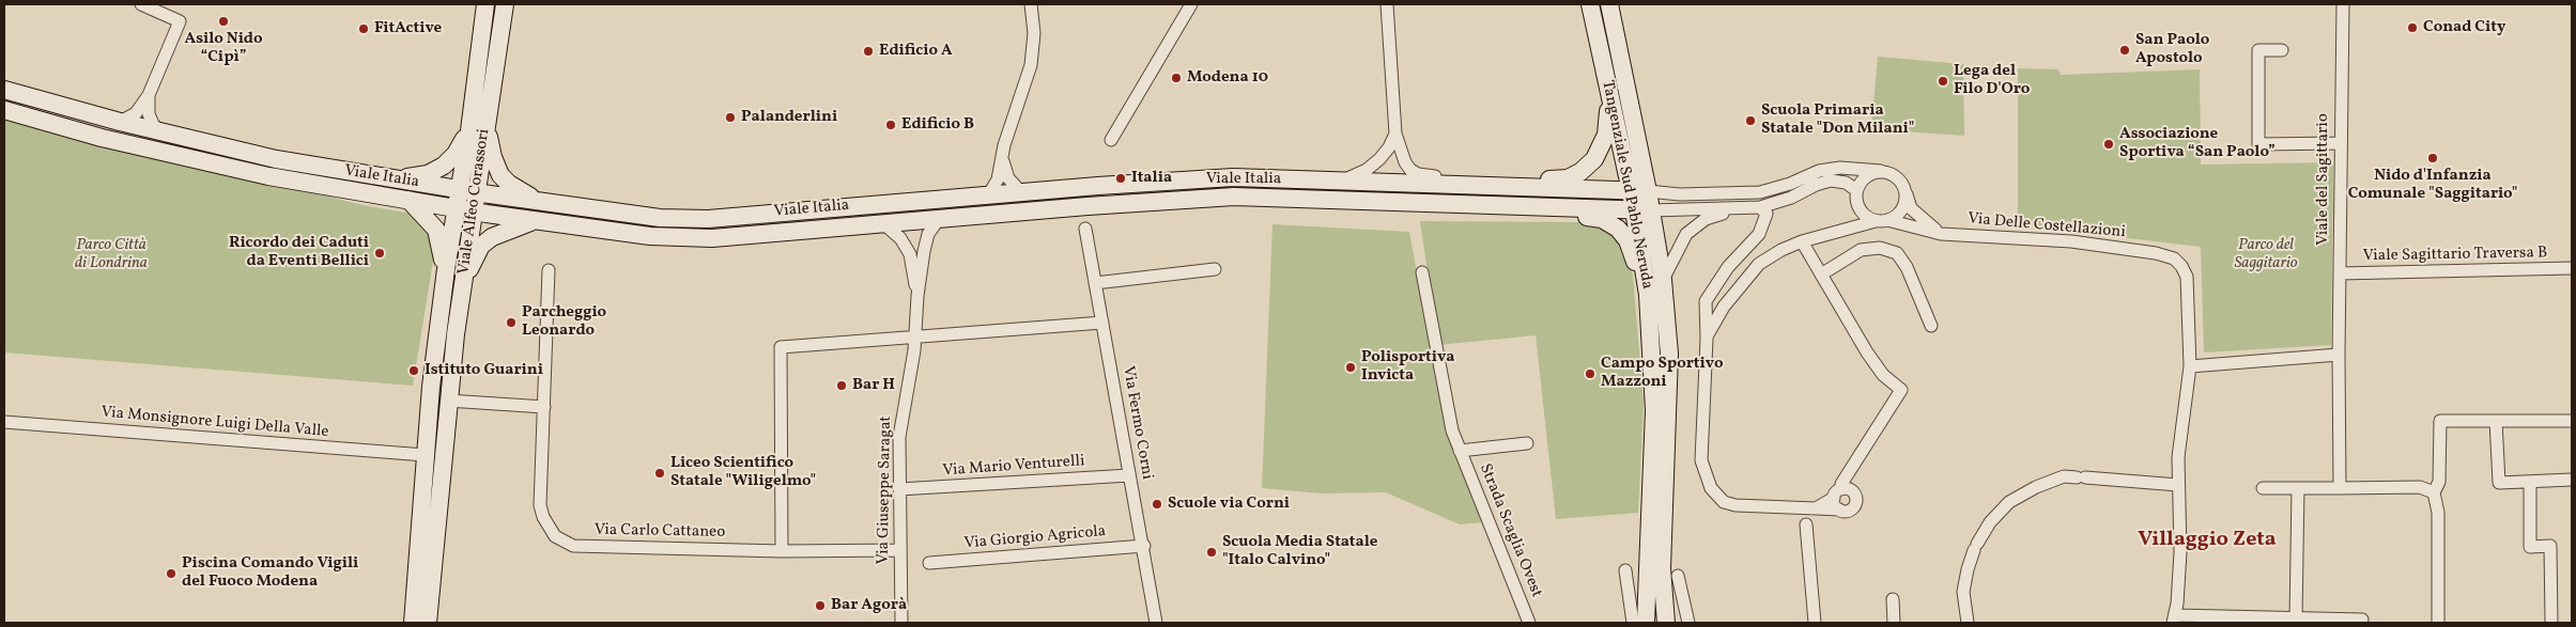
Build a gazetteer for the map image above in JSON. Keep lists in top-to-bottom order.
{
  "streets": {
    "main road": ["Viale Italia", "Tangenziale Sud Pablo Neruda", "Viale Alfeo Corassori"],
    "street": [
      "Viale del Sagittario",
      "Via Delle Costellazioni",
      "Viale Sagittario Traversa B",
      "Via Monsignore Luigi Della Valle",
      "Via Fermo Corni",
      "Via Mario Venturelli",
      "Via Giuseppe Saragat",
      "Strada Scaglia Ovest",
      "Via Carlo Cattaneo",
      "Via Giorgio Agricola"
    ]
  },
  "crossings": [
    ["Viale Italia", "Tangenziale Sud Pablo Neruda"],
    ["Viale Italia", "Viale Alfeo Corassori"],
    ["Viale Italia", "Via Giuseppe Saragat"],
    ["Viale del Sagittario", "Viale Sagittario Traversa B"],
    ["Viale Alfeo Corassori", "Via Monsignore Luigi Della Valle"],
    ["Via Fermo Corni", "Via Mario Venturelli"],
    ["Via Fermo Corni", "Via Giorgio Agricola"],
    ["Via Mario Venturelli", "Via Giuseppe Saragat"],
    ["Via Giuseppe Saragat", "Via Carlo Cattaneo"]
  ],
  "districts": ["Villaggio Zeta"],
  "parks": ["Parco Città di Londrina", "Parco del Saggitario"],
  "places": [
    "Asilo Nido “Cipì”",
    "Conad City",
    "FitActive",
    "San Paolo Apostolo",
    "Edificio A",
    "Modena 10",
    "Lega del Filo D'Oro",
    "Palanderlini",
    "Scuola Primaria Statale \"Don Milani\"",
    "Edificio B",
    "Associazione Sportiva “San Paolo”",
    "Nido d'Infanzia Comunale \"Saggitario\"",
    "Italia",
    "Ricordo dei Caduti da Eventi Bellici",
    "Parcheggio Leonardo",
    "Polisportiva Invicta",
    "Istituto Guarini",
    "Campo Sportivo Mazzoni",
    "Bar H",
    "Liceo Scientifico Statale \"Wiligelmo\"",
    "Scuole via Corni",
    "Scuola Media Statale \"Italo Calvino\"",
    "Piscina Comando Vigili del Fuoco Modena",
    "Bar Agorà"
  ]
}
